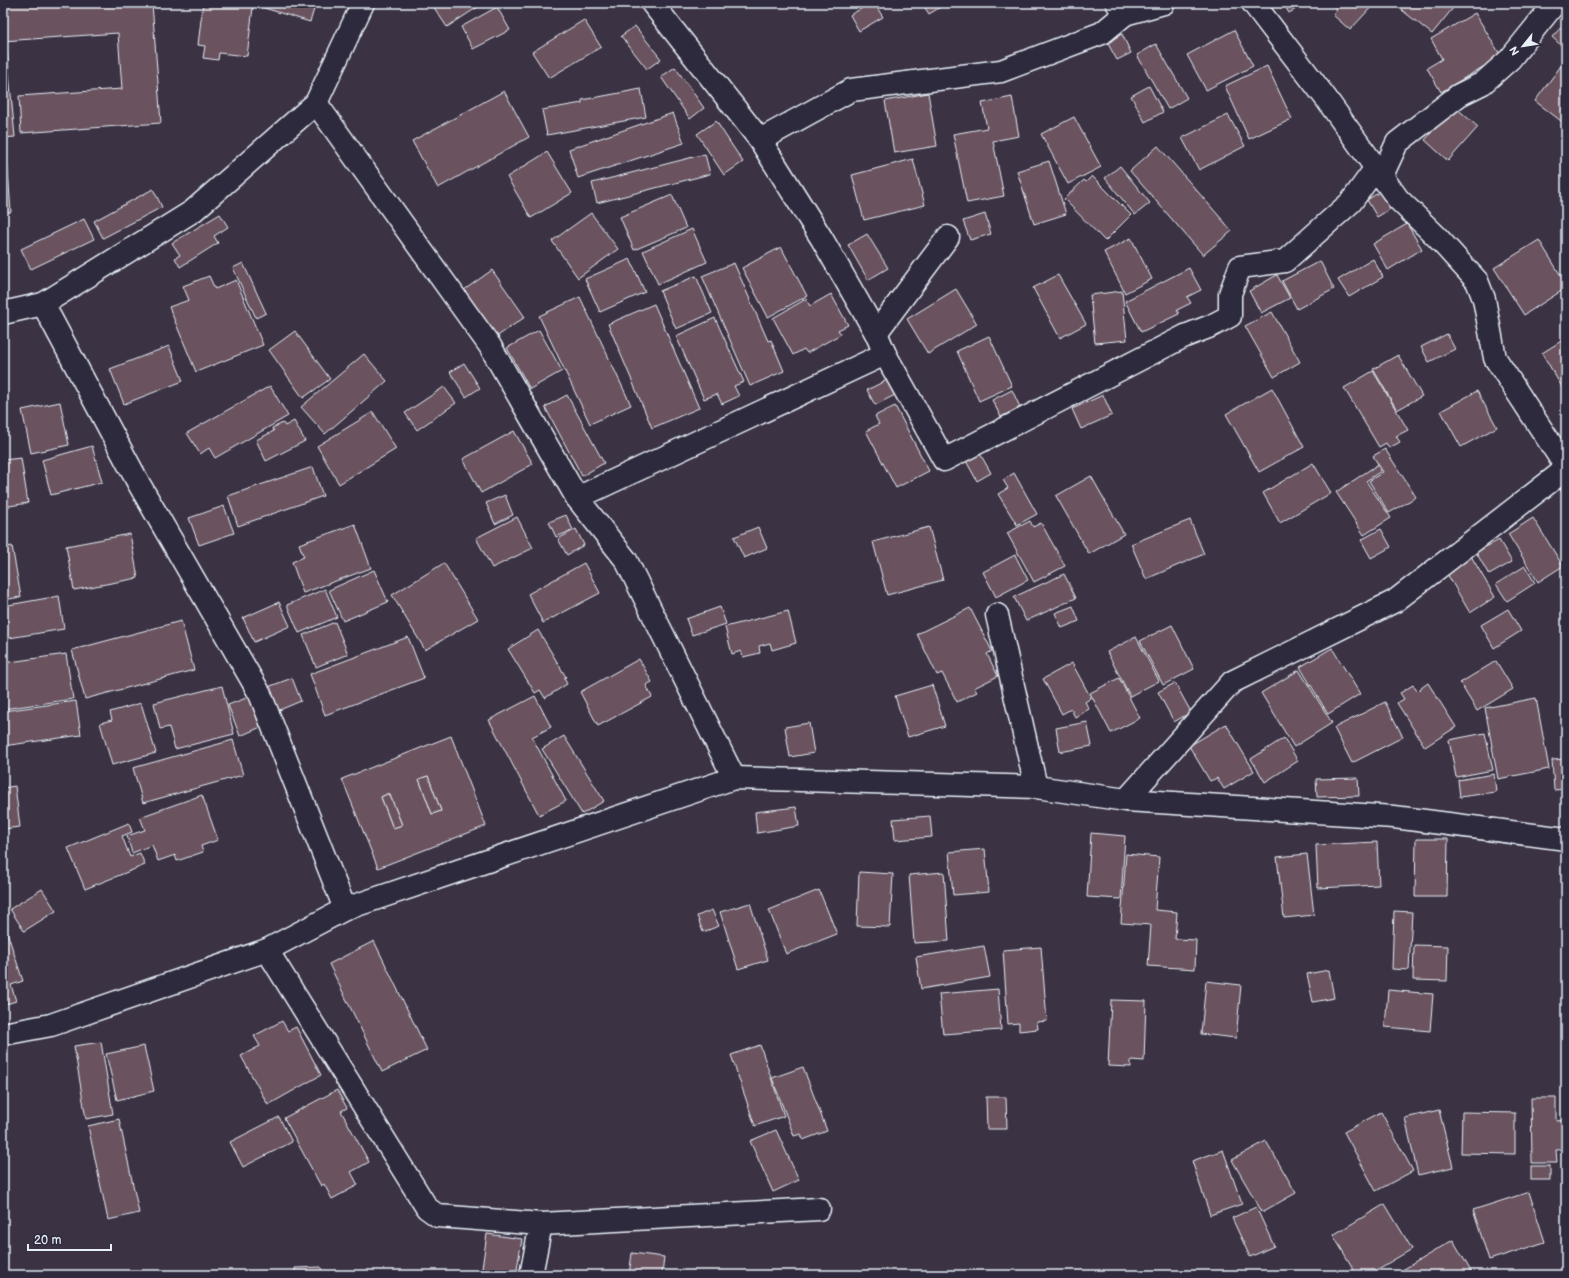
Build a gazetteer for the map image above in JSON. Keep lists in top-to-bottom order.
{
  "scale_bar": "20 m",
  "north": "bottom left"
}
